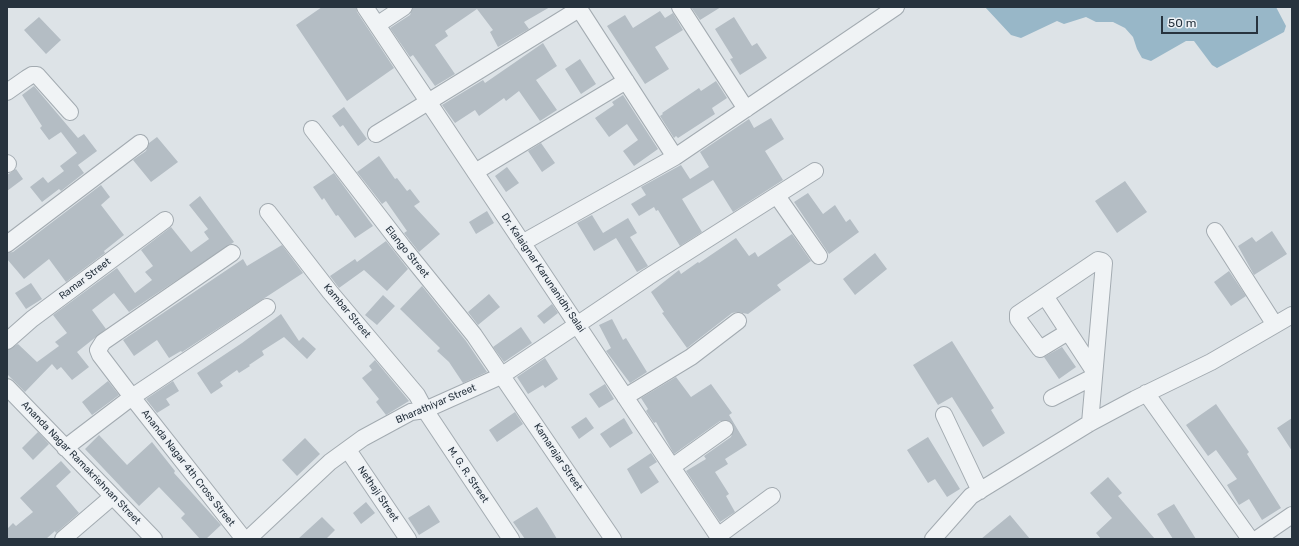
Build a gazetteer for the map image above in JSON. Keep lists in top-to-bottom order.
{
  "streets": {
    "street": [
      "Elango Street",
      "Dr. Kalaignar Karunanidhi Salai",
      "Ramar Street",
      "Kambar Street",
      "Bharathiyar Street",
      "Kamarajar Street",
      "Ananda Nagar Ramakrishnan Street",
      "Ananda Nagar 4th Cross Street",
      "M. G. R. Street",
      "Nethaji Street"
    ]
  },
  "crossings": [
    ["Elango Street", "Bharathiyar Street"],
    ["Elango Street", "Kamarajar Street"],
    ["Dr. Kalaignar Karunanidhi Salai", "Bharathiyar Street"],
    ["Kambar Street", "Bharathiyar Street"],
    ["Kambar Street", "M. G. R. Street"],
    ["Bharathiyar Street", "Kamarajar Street"],
    ["Bharathiyar Street", "Ananda Nagar 4th Cross Street"],
    ["Bharathiyar Street", "M. G. R. Street"],
    ["Bharathiyar Street", "Nethaji Street"]
  ],
  "scale_bar": "50 m"
}
